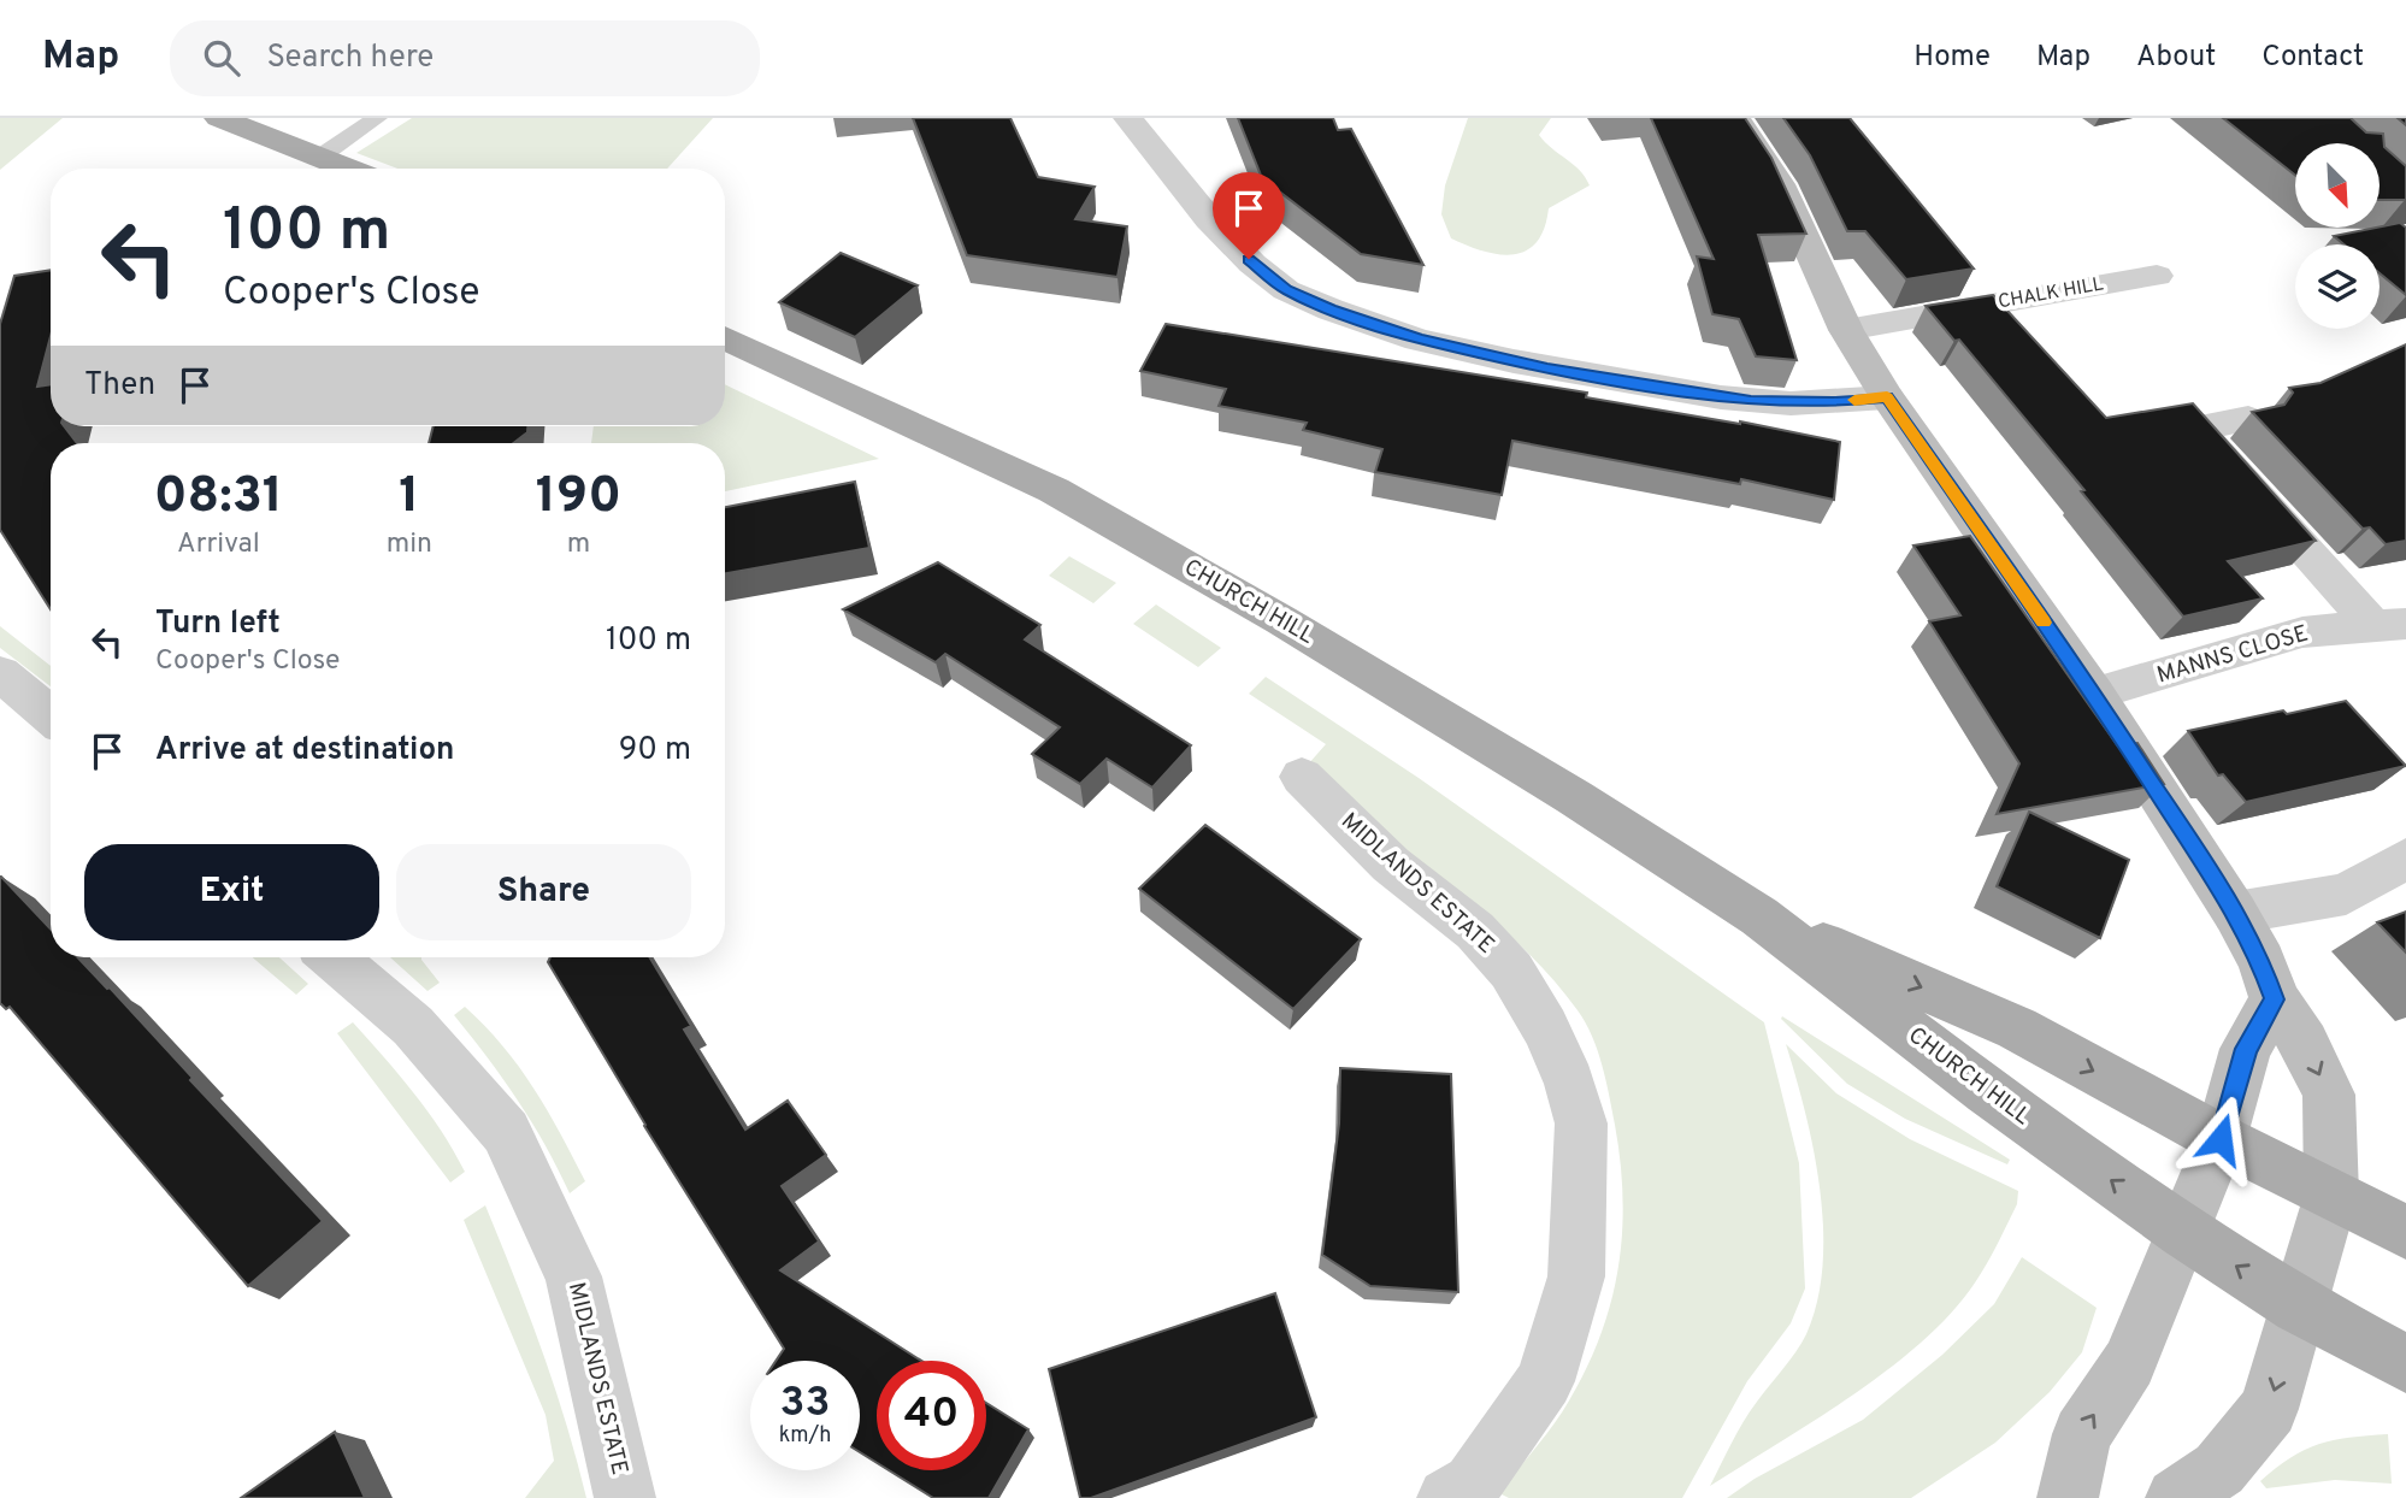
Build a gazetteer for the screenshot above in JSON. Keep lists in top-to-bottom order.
{
  "streets": {
    "main road": ["CHURCH HILL"],
    "street": ["CHALK HILL", "MANNS CLOSE", "MIDLANDS ESTATE"]
  },
  "north": "bottom right",
  "page": {
    "header": "Map",
    "search": "Search here",
    "nav": [
      "Home",
      "Map",
      "About",
      "Contact"
    ],
    "turn": ["100 m", "Cooper's Close"],
    "then": "Then",
    "eta": [
      "08:31",
      "Arrival",
      "1",
      "min",
      "190",
      "m"
    ],
    "list": [
      {
        "name": "Turn left",
        "note": "Cooper's Close",
        "value": "100 m"
      },
      {
        "name": "Arrive at destination",
        "value": "90 m"
      }
    ],
    "buttons": ["Exit", "Share"],
    "speed": "33 km/h",
    "limit": "40"
  }
}
